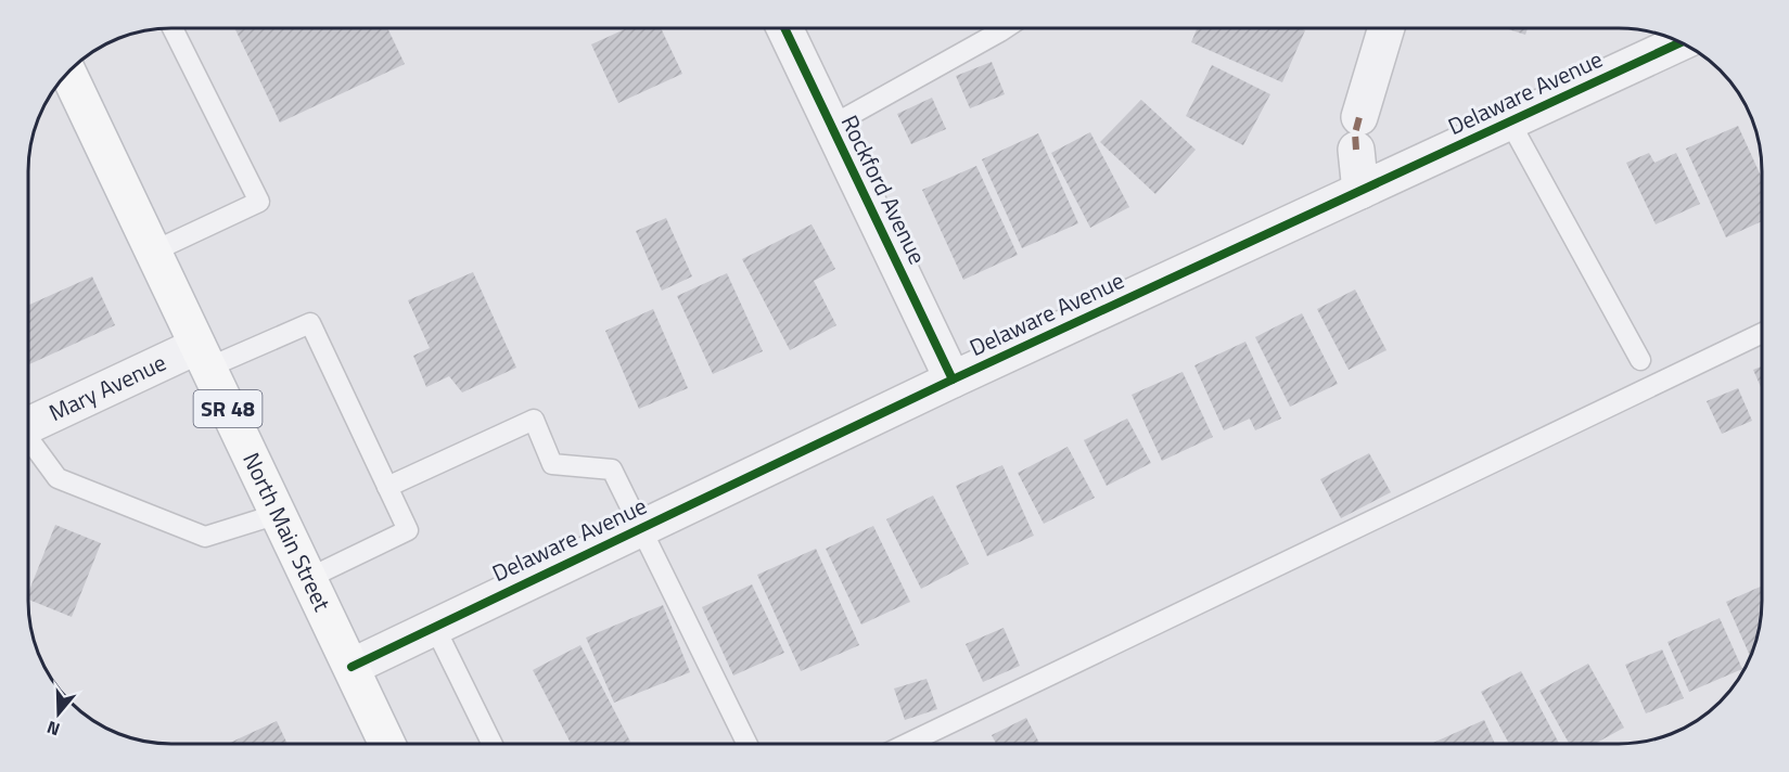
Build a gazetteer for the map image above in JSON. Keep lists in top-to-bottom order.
{
  "streets": {
    "main road": ["SR 48", "North Main Street"],
    "street": ["Delaware Avenue", "Rockford Avenue", "Mary Avenue"]
  },
  "crossings": [
    ["Delaware Avenue", "Rockford Avenue"],
    ["Delaware Avenue", "North Main Street"],
    ["Mary Avenue", "North Main Street"]
  ],
  "north": "bottom"
}
